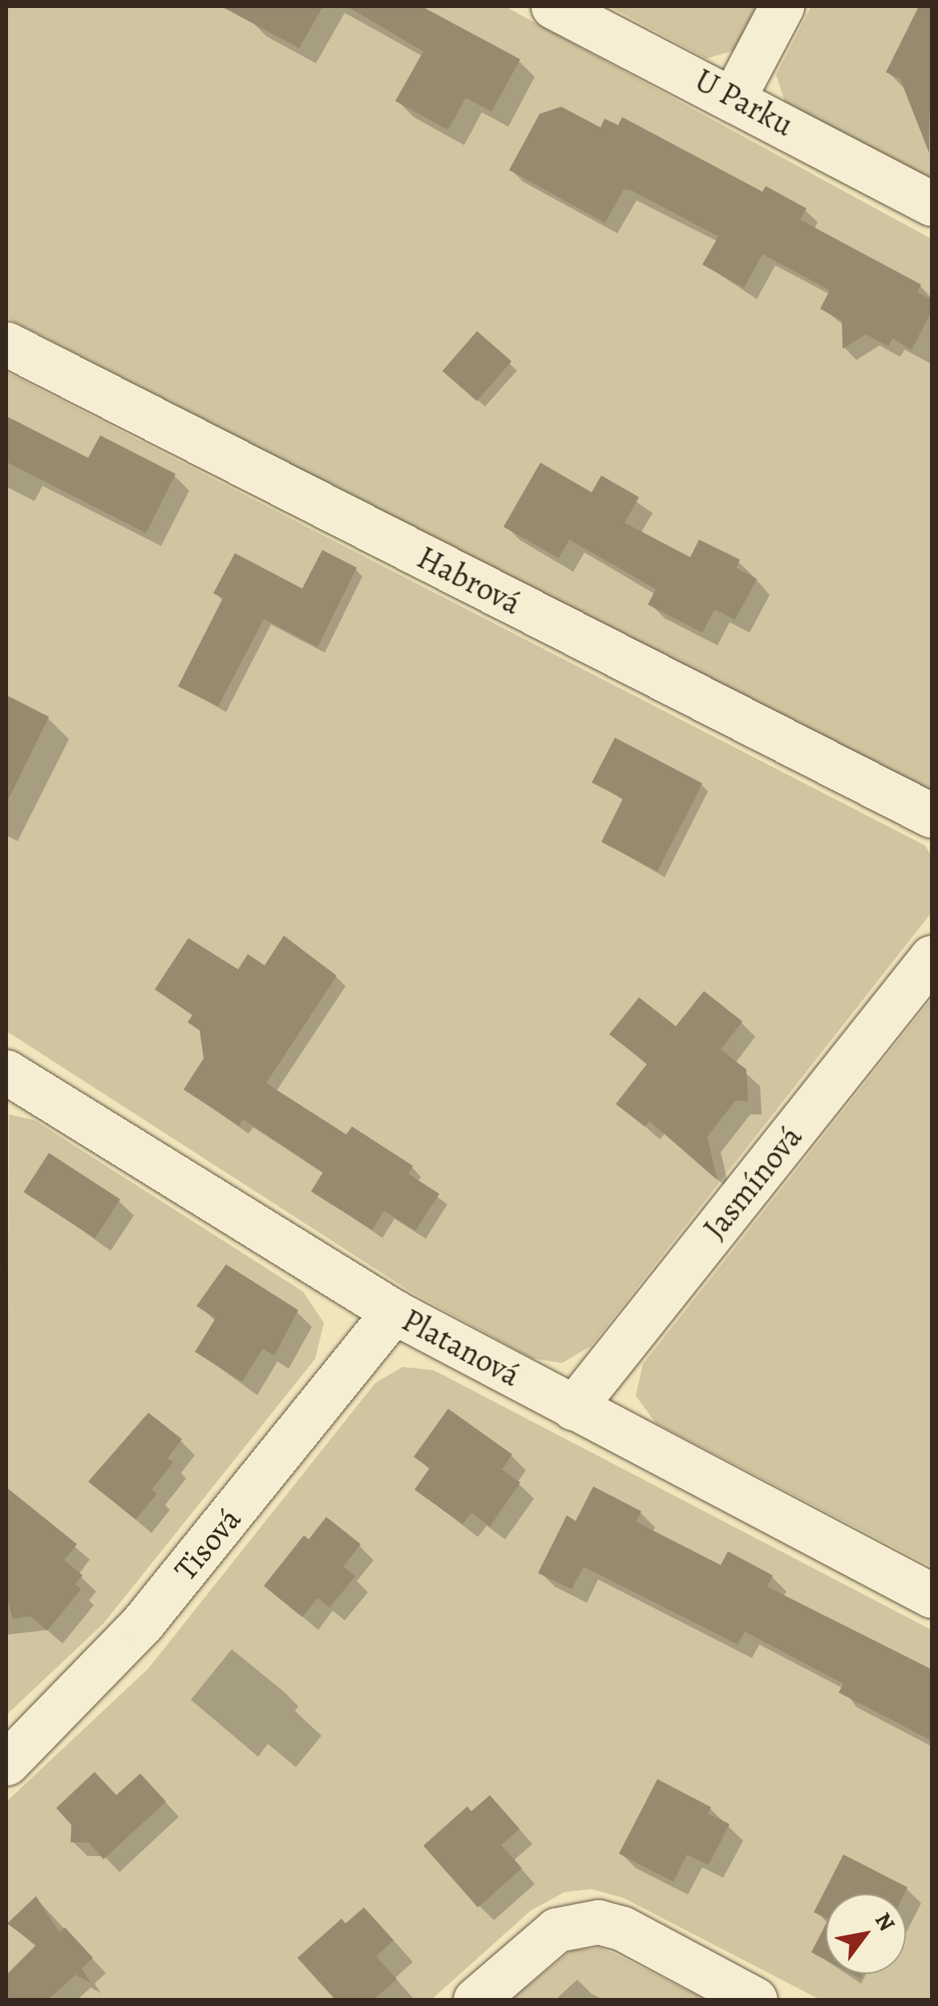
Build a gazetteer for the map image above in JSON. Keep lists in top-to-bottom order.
{
  "streets": {
    "street": [
      "U Parku",
      "Habrová",
      "Jasmínová",
      "Platanová",
      "Tisová"
    ]
  },
  "crossings": [
    ["Jasmínová", "Platanová"],
    ["Platanová", "Tisová"]
  ],
  "north": "top right"
}
